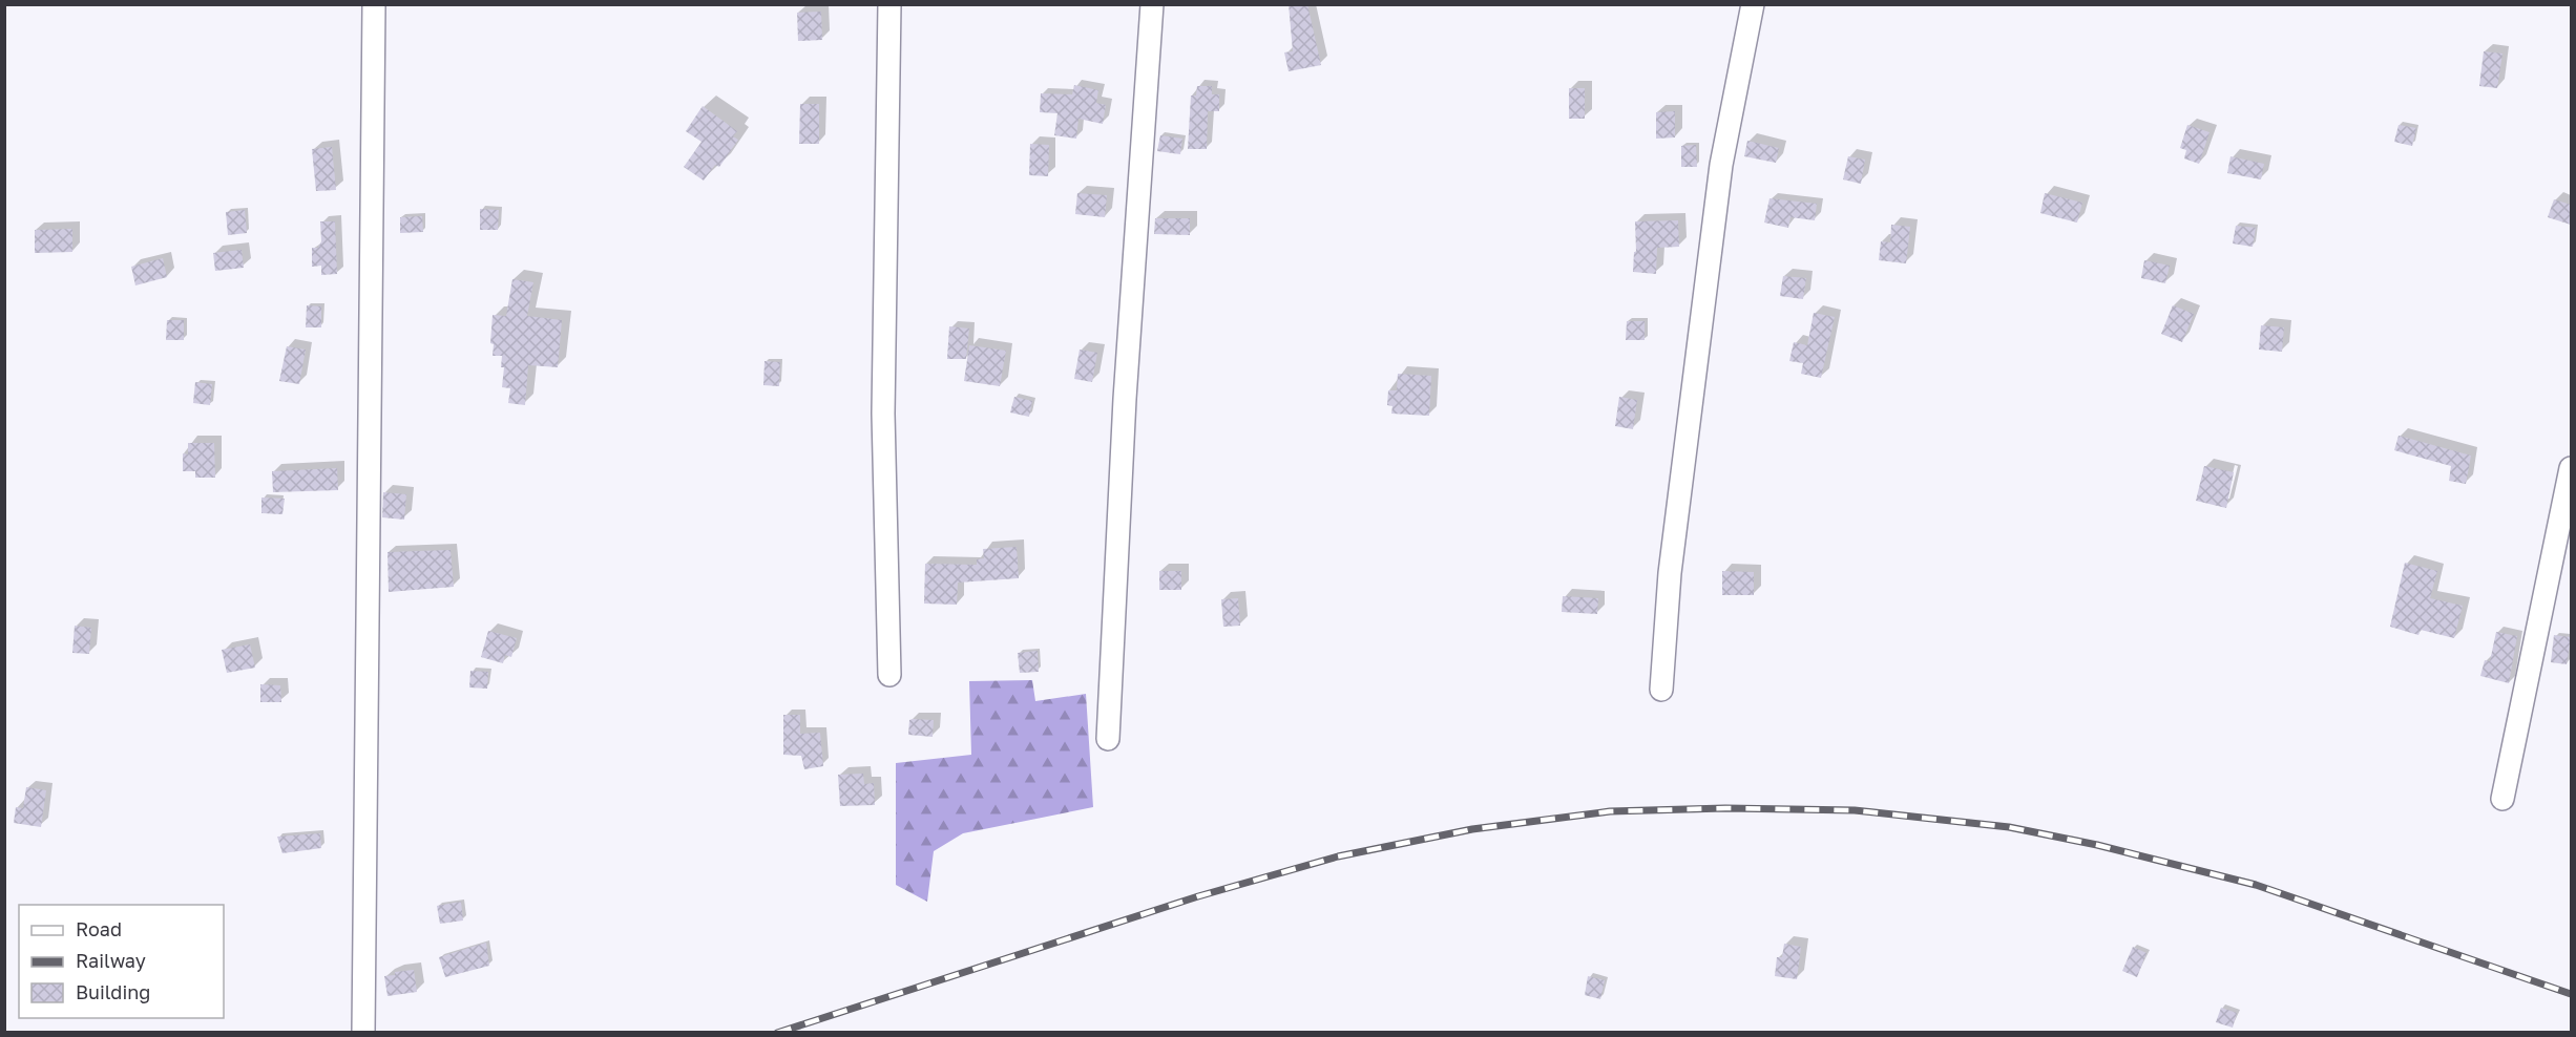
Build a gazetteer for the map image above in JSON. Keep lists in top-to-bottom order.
{
  "legend": ["Road", "Railway", "Building"]
}
